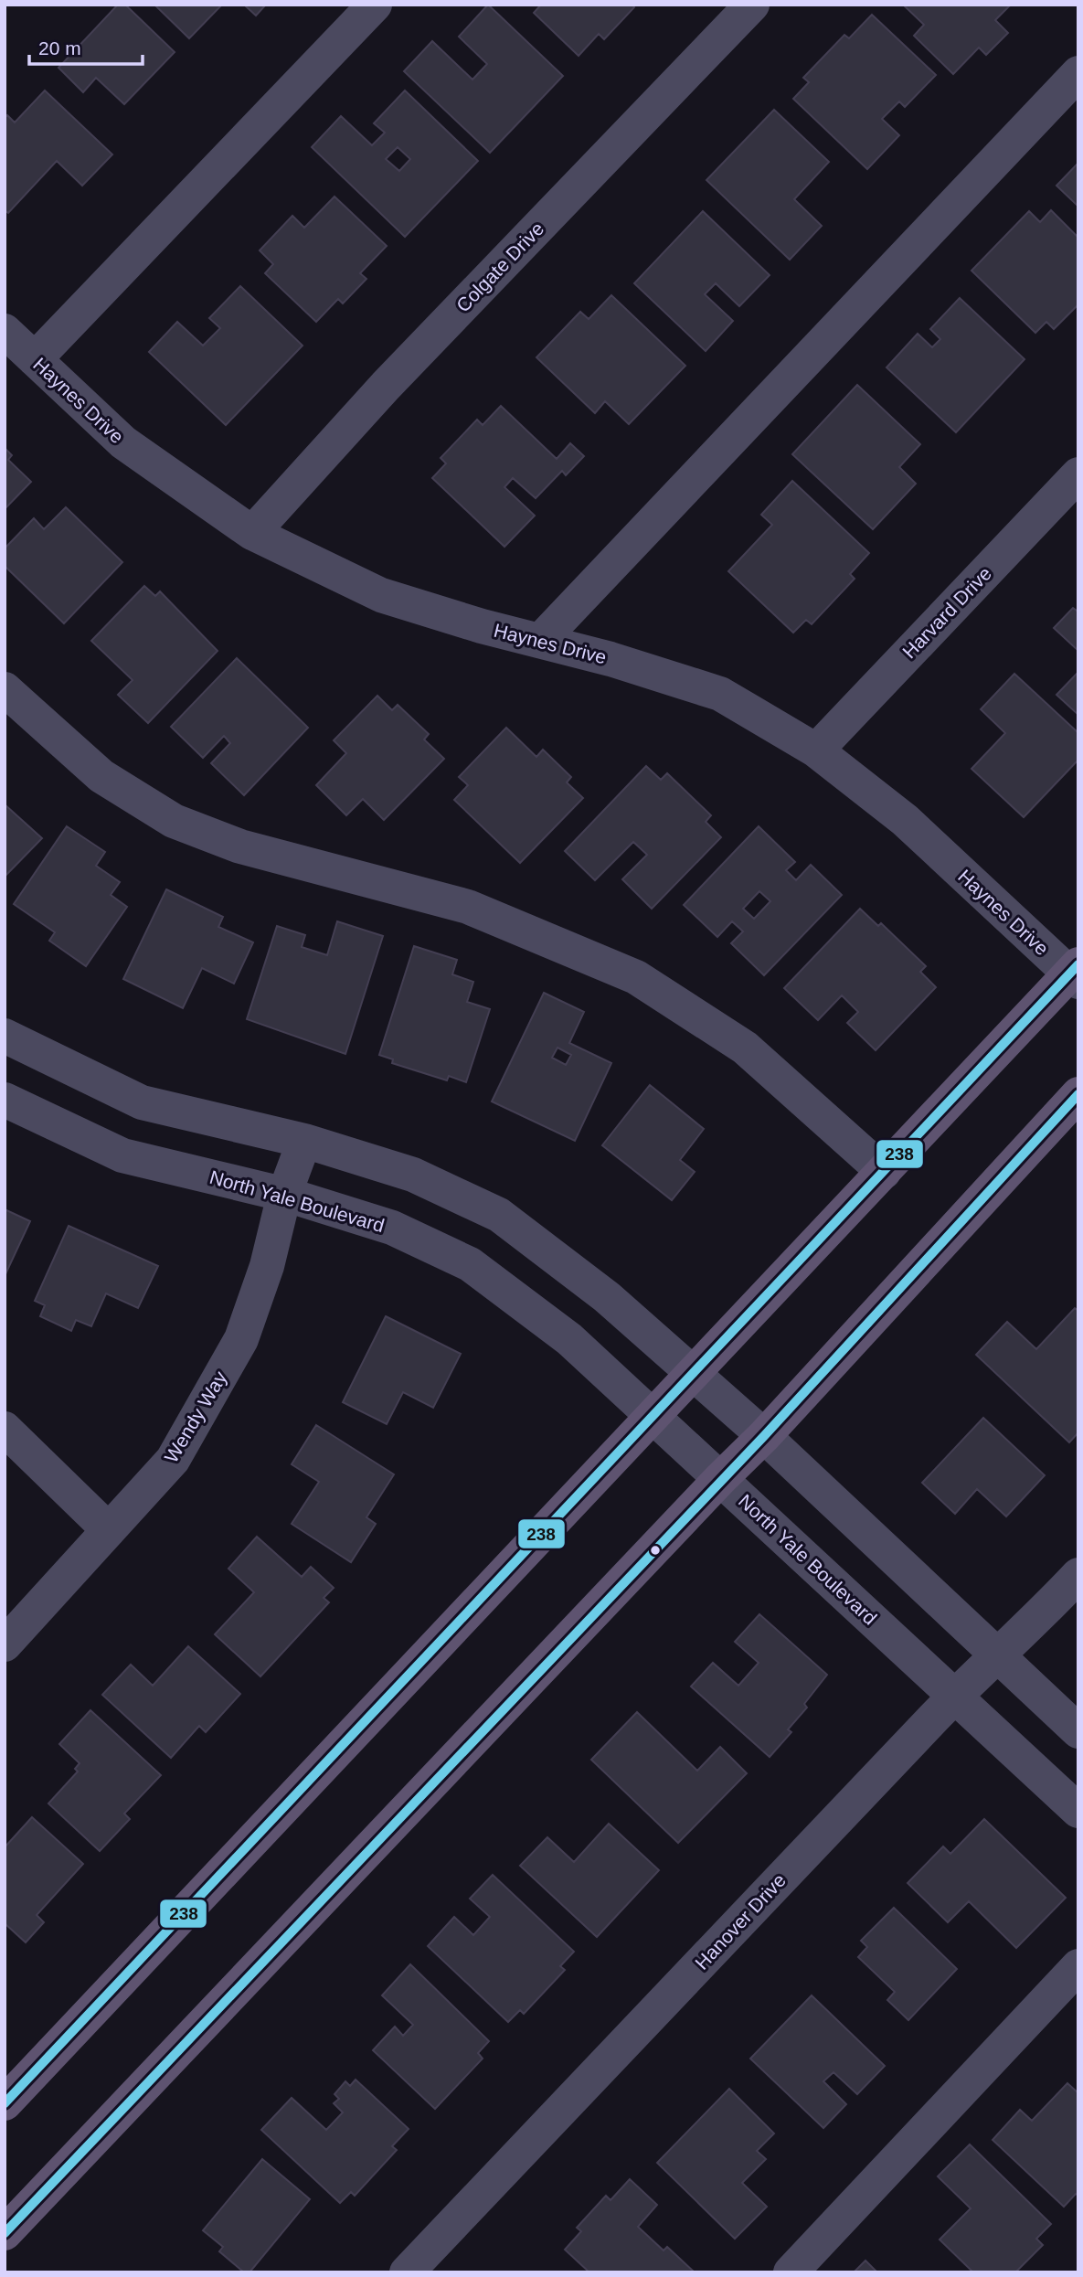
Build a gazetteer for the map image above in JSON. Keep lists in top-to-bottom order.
{
  "streets": {
    "street": [
      "Colgate Drive",
      "Haynes Drive",
      "Harvard Drive",
      "North Yale Boulevard",
      "Wendy Way",
      "Hanover Drive"
    ]
  },
  "crossings": [
    ["Colgate Drive", "Haynes Drive"],
    ["Haynes Drive", "Harvard Drive"],
    ["North Yale Boulevard", "Wendy Way"],
    ["North Yale Boulevard", "Hanover Drive"]
  ],
  "lines": ["transit line 238"],
  "scale_bar": "20 m"
}
